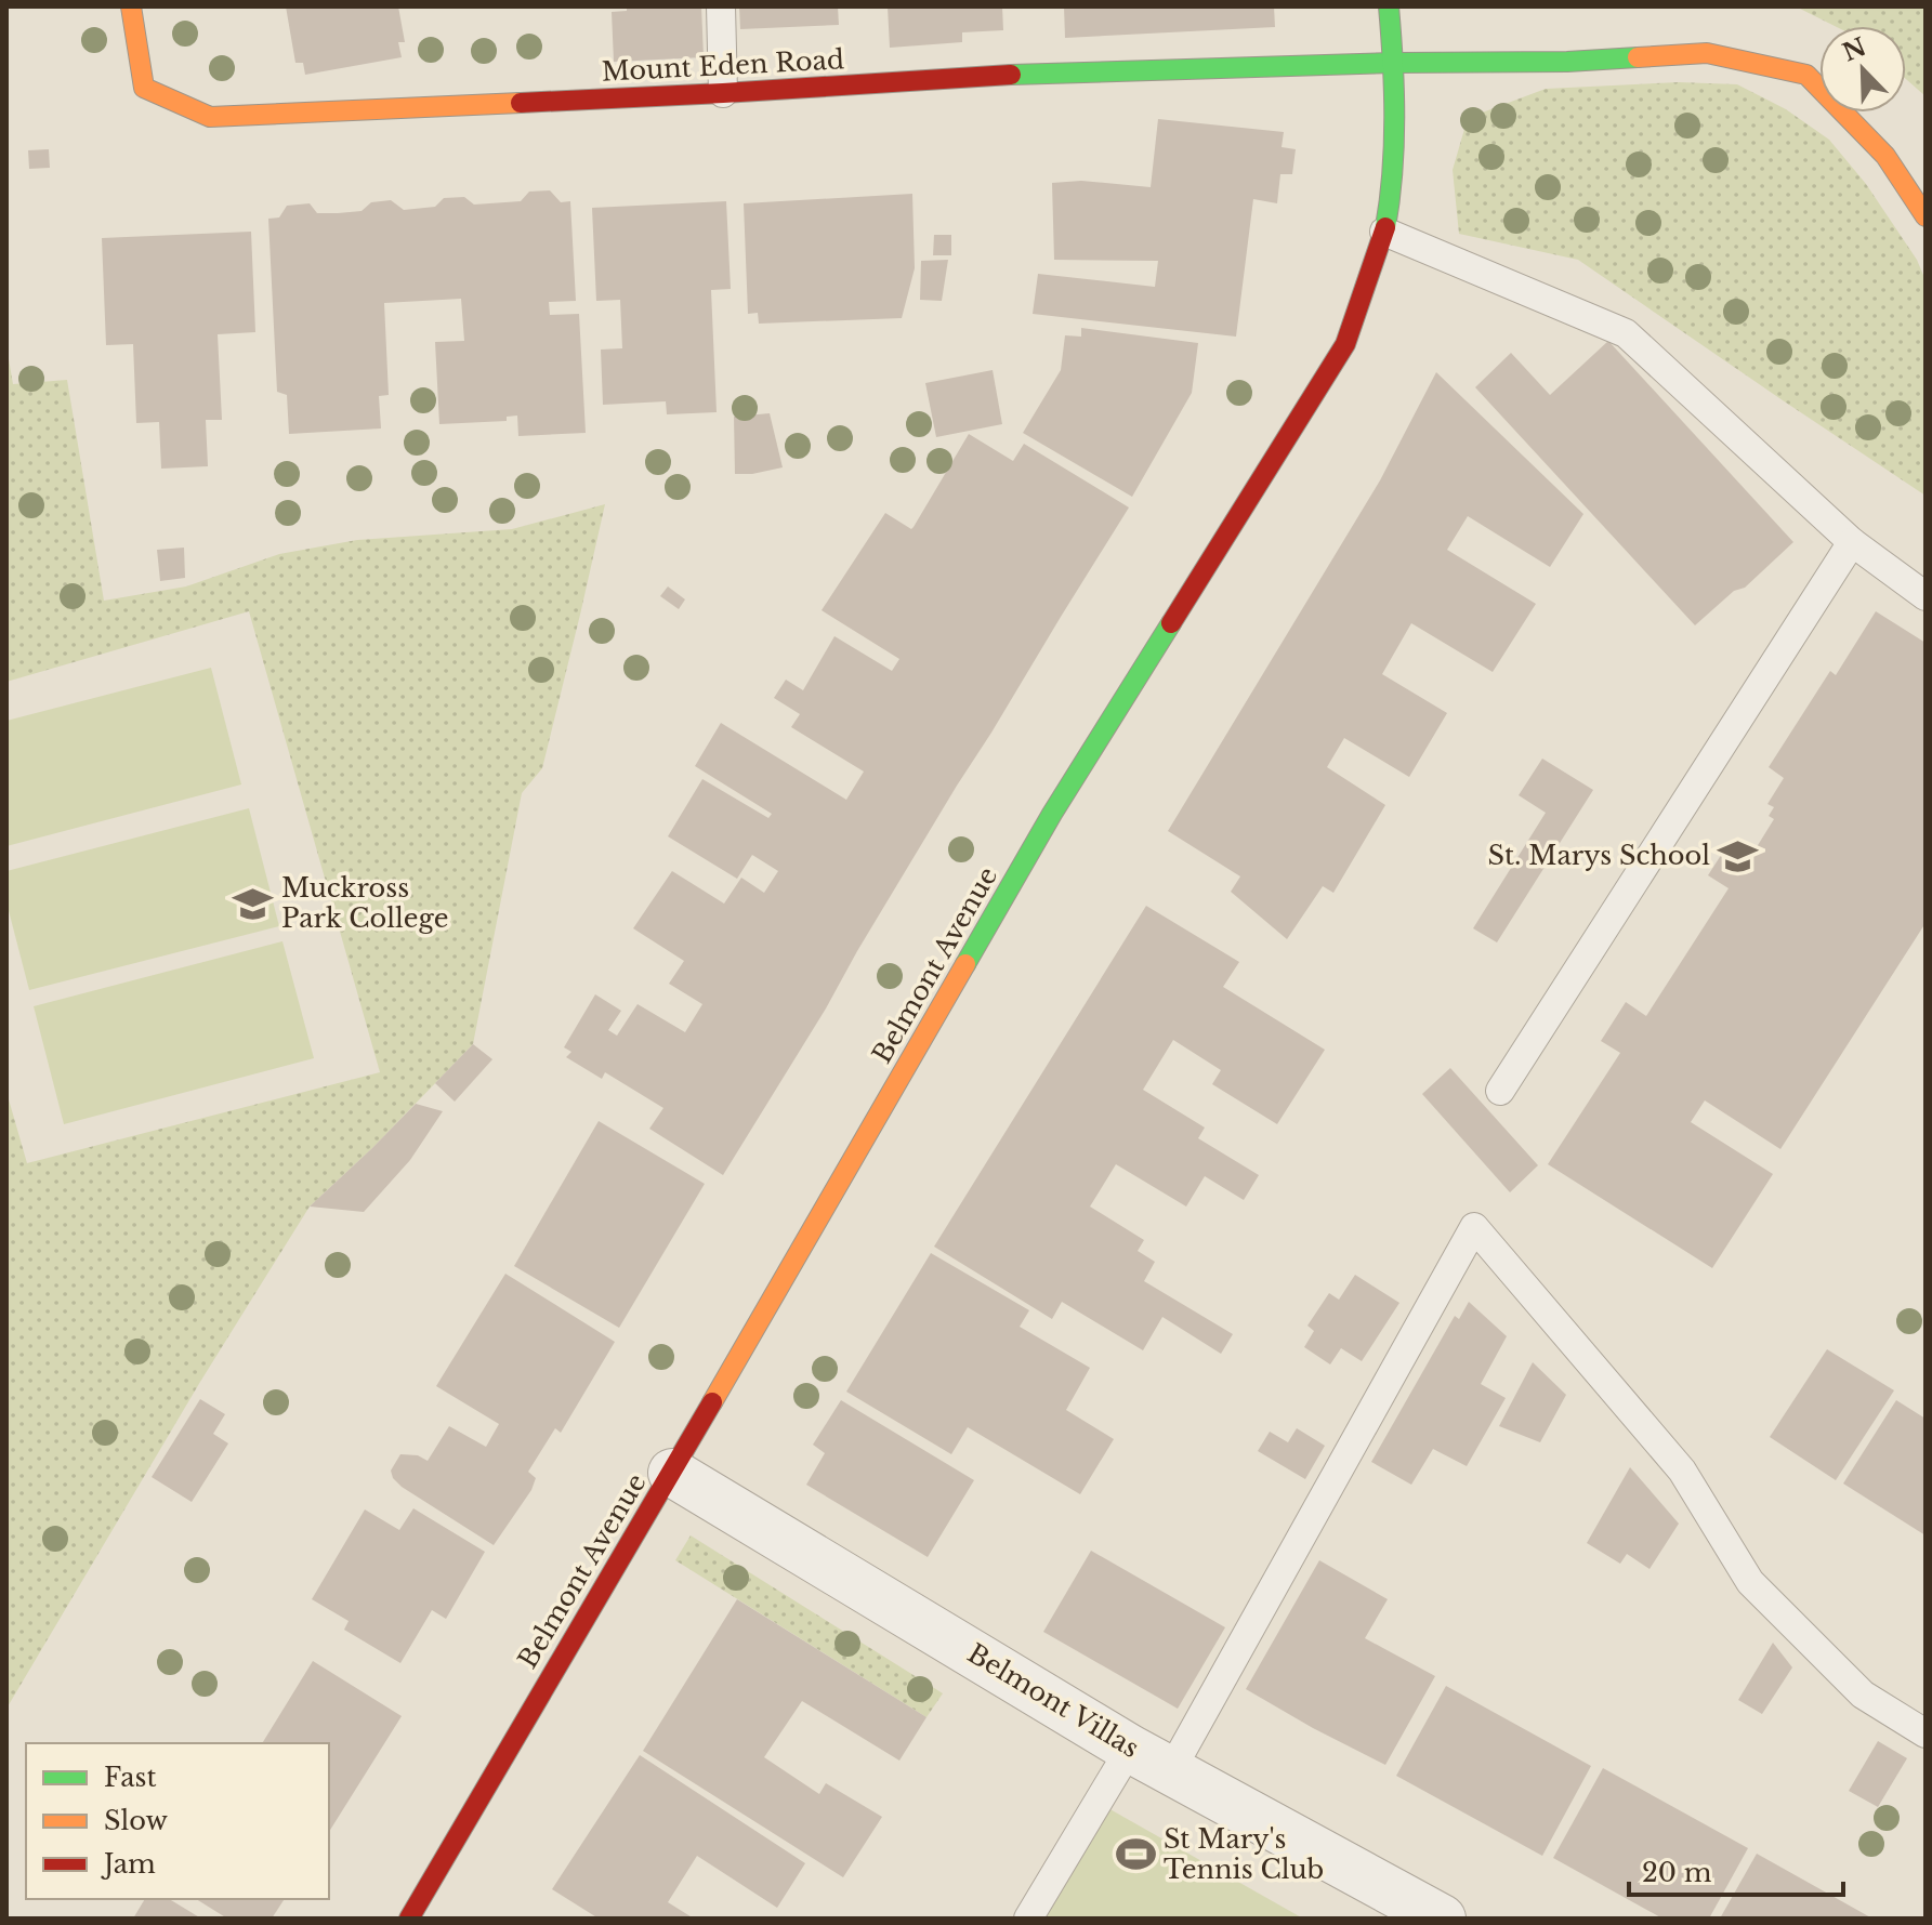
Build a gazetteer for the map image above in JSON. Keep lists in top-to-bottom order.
{
  "streets": {
    "street": ["Mount Eden Road", "Belmont Avenue", "Belmont Villas"]
  },
  "crossings": [
    ["Mount Eden Road", "Belmont Avenue"],
    ["Belmont Avenue", "Belmont Villas"]
  ],
  "places": {
    "school or university": ["St. Marys School", "Muckross Park College"],
    "sports": ["St Mary's Tennis Club"]
  },
  "legend": ["Fast", "Slow", "Jam"],
  "scale_bar": "20 m",
  "north": "top left"
}
